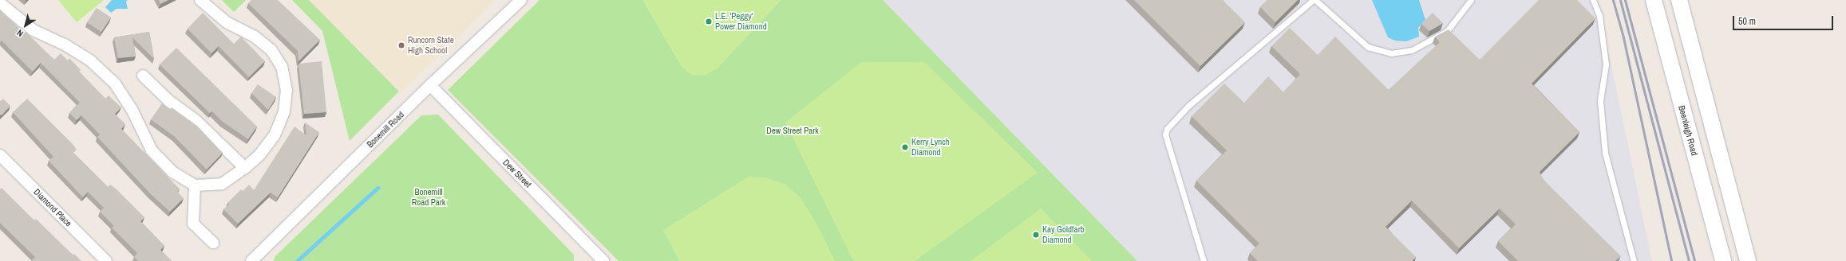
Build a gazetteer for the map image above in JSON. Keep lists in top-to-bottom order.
{
  "streets": {
    "main road": ["Beenleigh Road"],
    "street": ["Bonemill Road", "Dew Street", "Diamond Place"]
  },
  "crossings": [
    ["Bonemill Road", "Dew Street"]
  ],
  "parks": ["Dew Street Park", "Bonemill Road Park"],
  "places": [
    "L.E. 'Peggy' Power Diamond",
    "Runcorn State High School",
    "Kerry Lynch Diamond",
    "Kay Goldfarb Diamond"
  ],
  "scale_bar": "50 m",
  "north": "bottom left"
}
